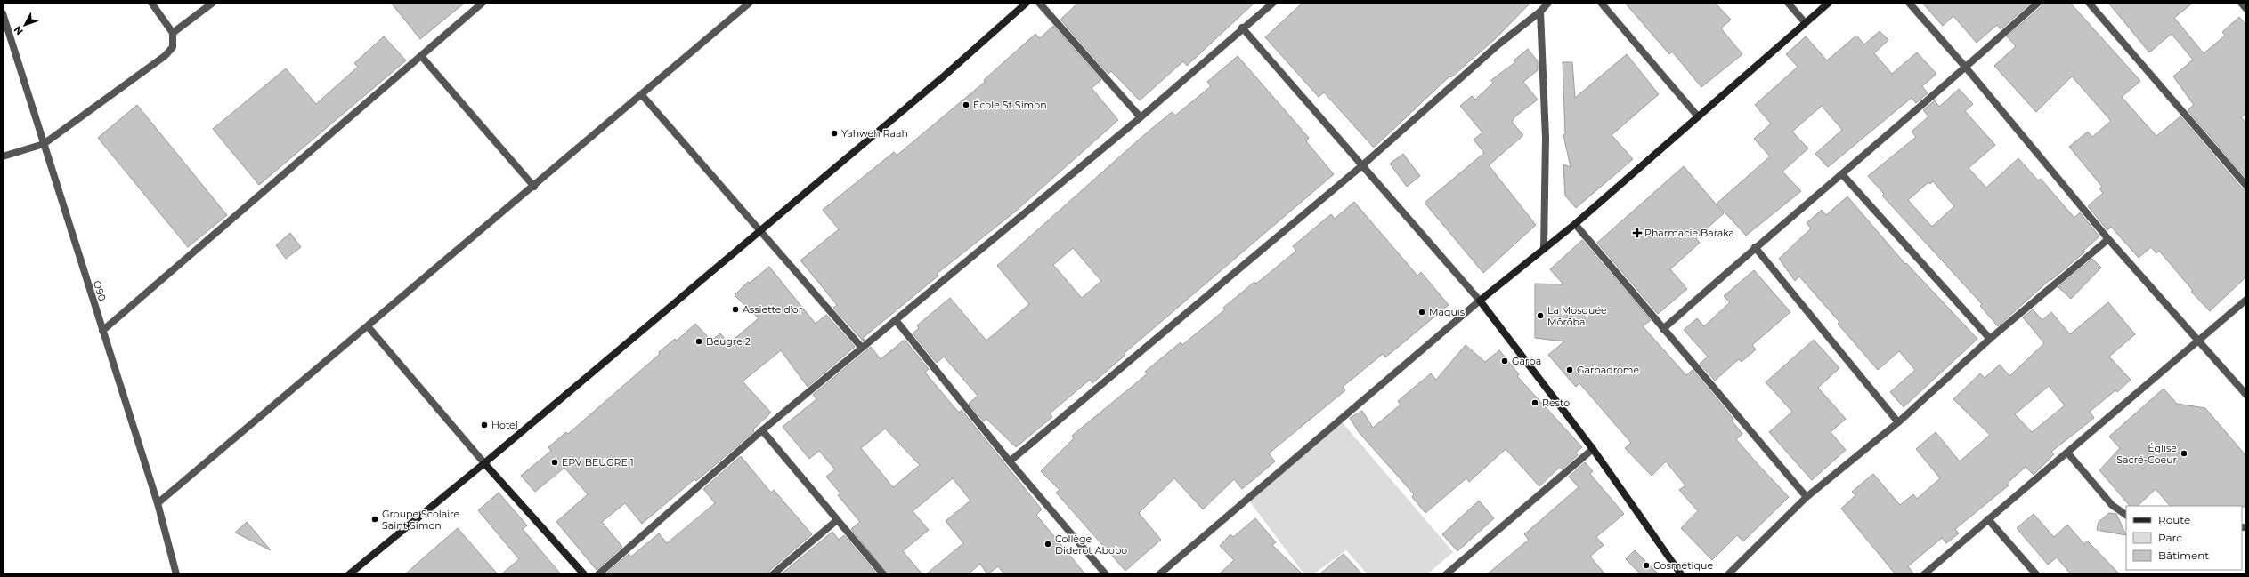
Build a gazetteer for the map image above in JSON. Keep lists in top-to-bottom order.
{
  "streets": {
    "street": ["O90"]
  },
  "places": {
    "other": [
      "École St Simon",
      "Yahweh Raah",
      "Assiette d'or",
      "Maquis",
      "La Mosquée Môrôba",
      "Beugre 2",
      "Garba",
      "Garbadrome",
      "Resto",
      "Hotel",
      "Église Sacré-Coeur",
      "EPV BEUGRE 1",
      "Groupe Scolaire Saint Simon",
      "Collège Diderot Abobo",
      "Cosmétique"
    ],
    "health": ["Pharmacie Baraka"]
  },
  "legend": ["Route", "Parc", "Bâtiment"],
  "north": "bottom left"
}
